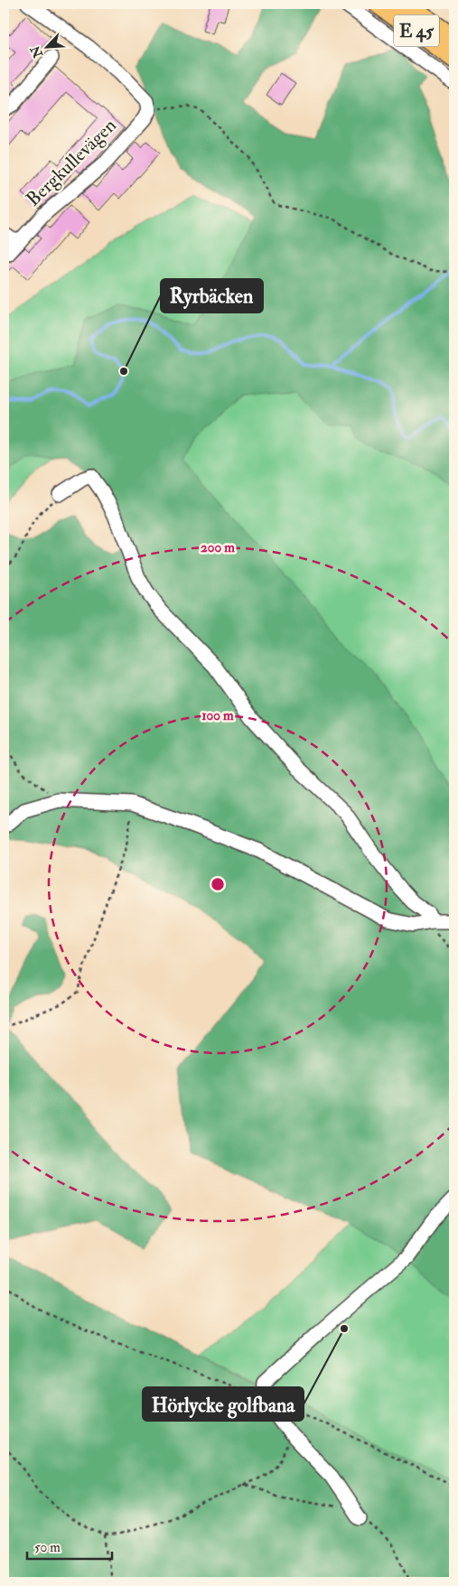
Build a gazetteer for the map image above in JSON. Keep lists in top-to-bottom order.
{
  "streets": {
    "highway": ["E 45"],
    "street": ["Bergkullevägen"]
  },
  "places": ["Ryrbäcken", "Hörlycke golfbana"],
  "scale_bar": "50 m",
  "north": "bottom left",
  "rings": ["200 m", "100 m"]
}
